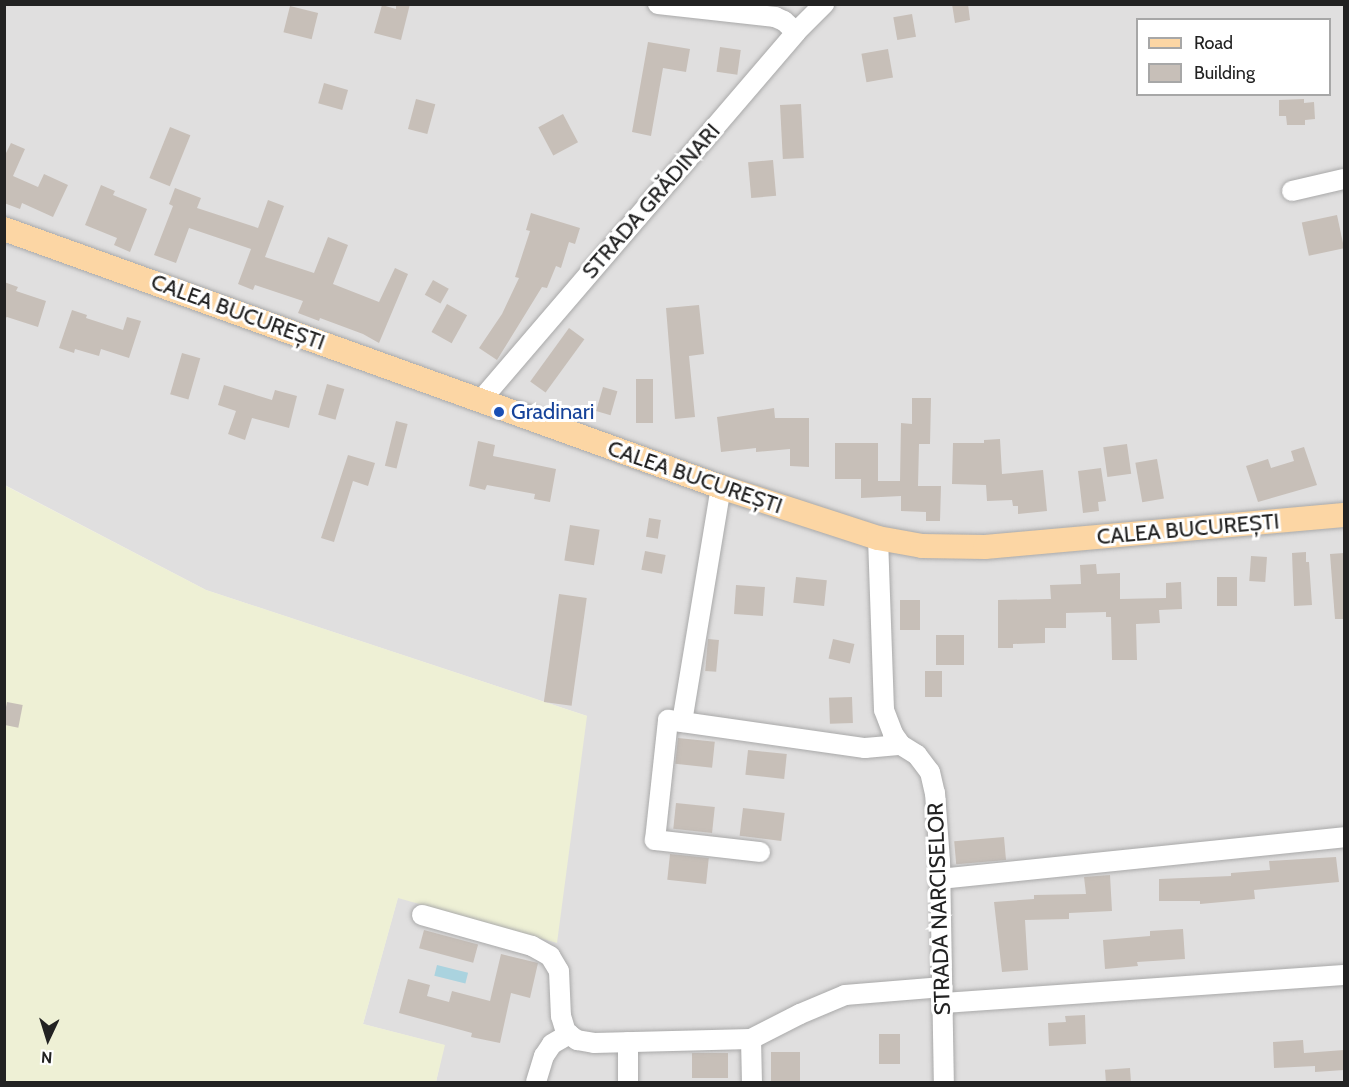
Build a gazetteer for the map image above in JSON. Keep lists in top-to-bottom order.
{
  "streets": {
    "main road": ["CALEA BUCUREȘTI"],
    "street": ["STRADA GRĂDINARI", "STRADA NARCISELOR"]
  },
  "crossings": [
    ["STRADA GRĂDINARI", "CALEA BUCUREȘTI"],
    ["CALEA BUCUREȘTI", "STRADA NARCISELOR"]
  ],
  "places": ["Gradinari"],
  "legend": ["Road", "Building"],
  "north": "bottom"
}
